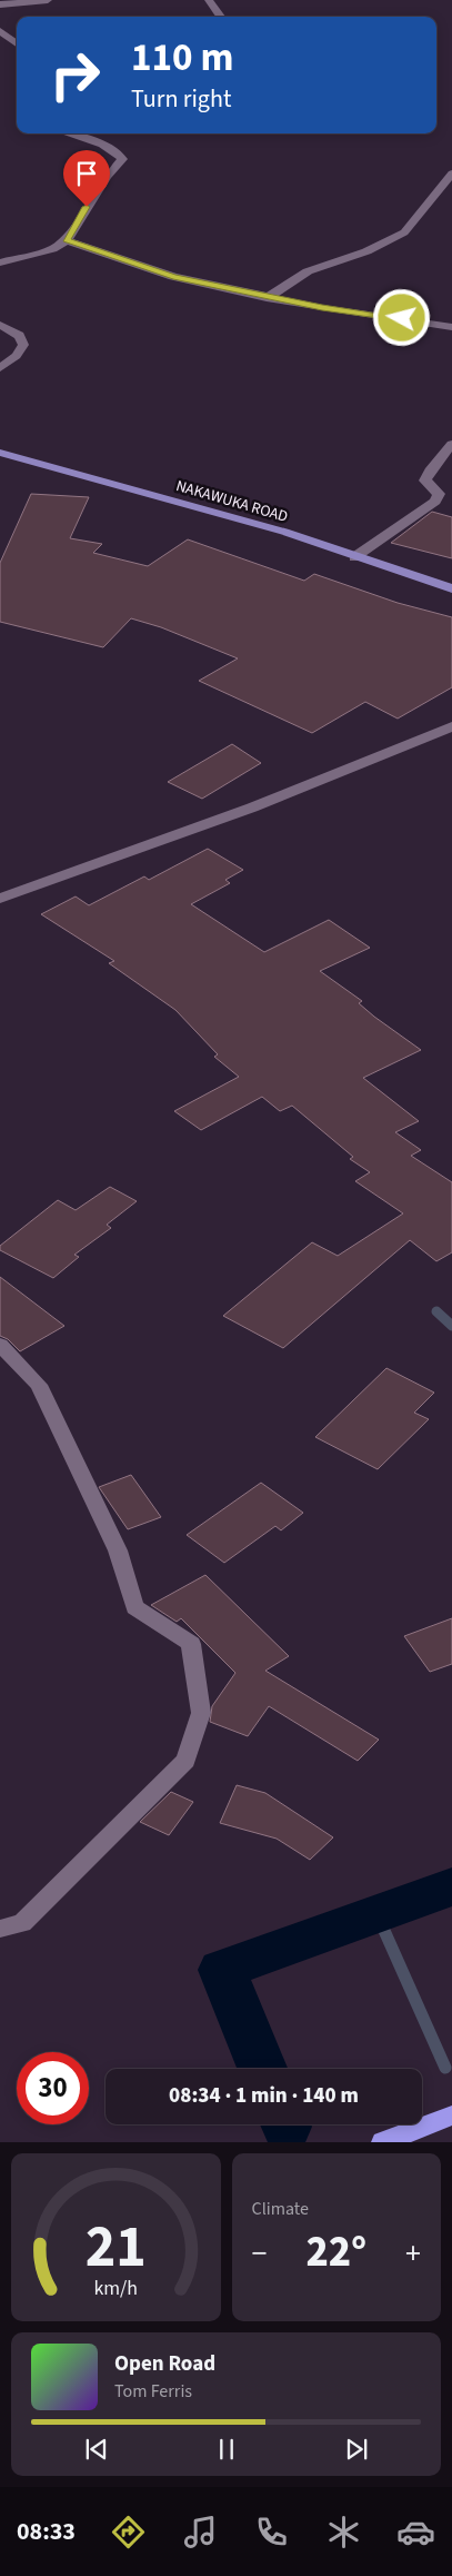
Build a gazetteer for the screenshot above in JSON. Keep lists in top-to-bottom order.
{
  "streets": {
    "main road": ["NAKAWUKA ROAD"]
  },
  "page": {
    "turn": ["110 m", "Turn right"],
    "limit": "30",
    "trip": "08:34 · 1 min · 140 m",
    "tile": "Climate",
    "heat": ["−", "22°", "+"],
    "song": ["Open Road", "Tom Ferris"],
    "tabs": "08:33",
    "gauge": ["21", "km/h"]
  }
}
